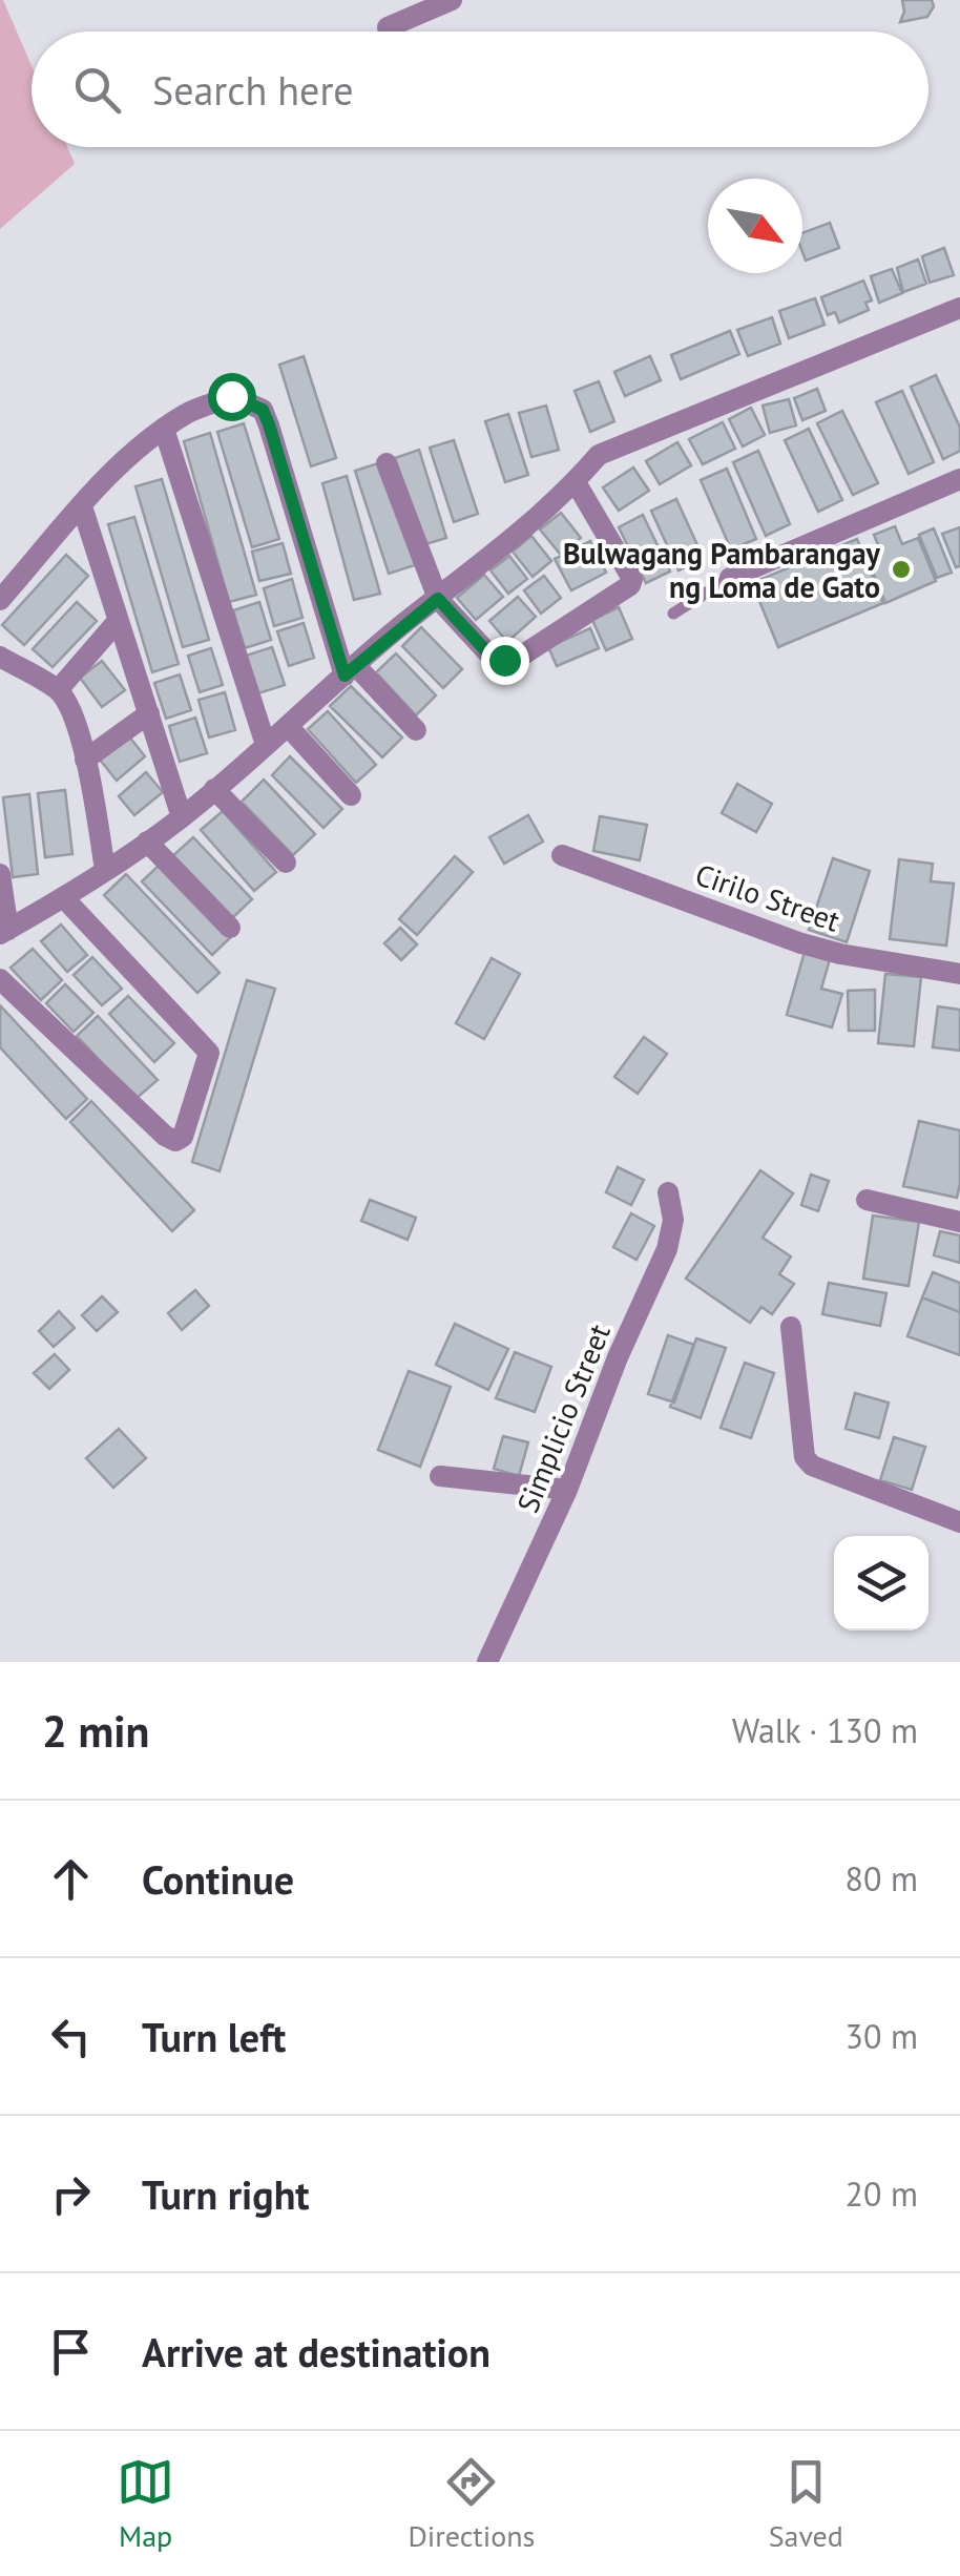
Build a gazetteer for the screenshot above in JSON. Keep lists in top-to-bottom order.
{
  "streets": {
    "street": ["Cirilo Street", "Simplicio Street"]
  },
  "places": ["Bulwagang Pambarangay ng Loma de Gato"],
  "north": "bottom right",
  "page": {
    "search": "Search here",
    "heading": ["2 min", "Walk · 130 m"],
    "list": [
      ["Continue", "80 m"],
      ["Turn left", "30 m"],
      ["Turn right", "20 m"],
      "Arrive at destination"
    ],
    "nav": ["Map", "Directions", "Saved"]
  }
}
